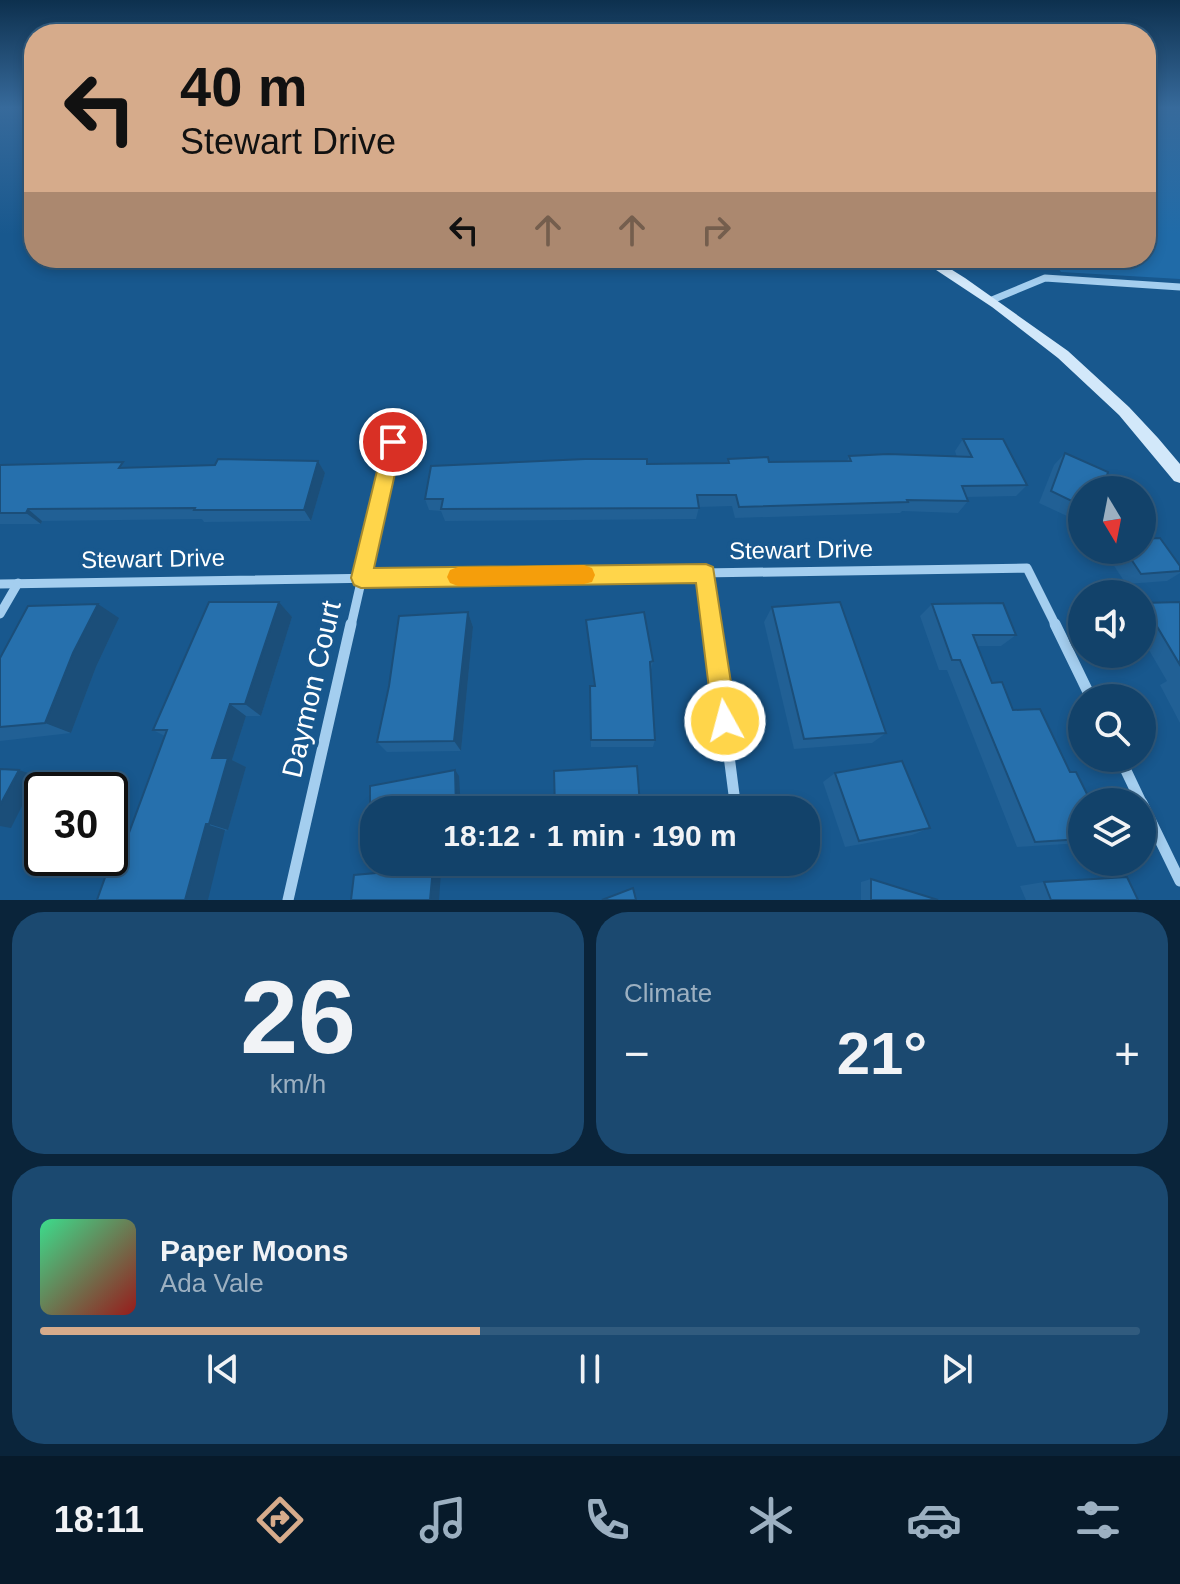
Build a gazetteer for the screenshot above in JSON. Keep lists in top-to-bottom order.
{
  "streets": {
    "street": ["Stewart Drive", "Daymon Court"]
  },
  "crossings": [
    ["Stewart Drive", "Daymon Court"]
  ],
  "north": "bottom",
  "page": {
    "turn": ["40 m", "Stewart Drive"],
    "limit": "30",
    "trip": "18:12 · 1 min · 190 m",
    "tile": [
      ["26", "km/h"],
      "Climate"
    ],
    "heat": ["−", "21°", "+"],
    "song": ["Paper Moons", "Ada Vale"],
    "tabs": "18:11"
  }
}
